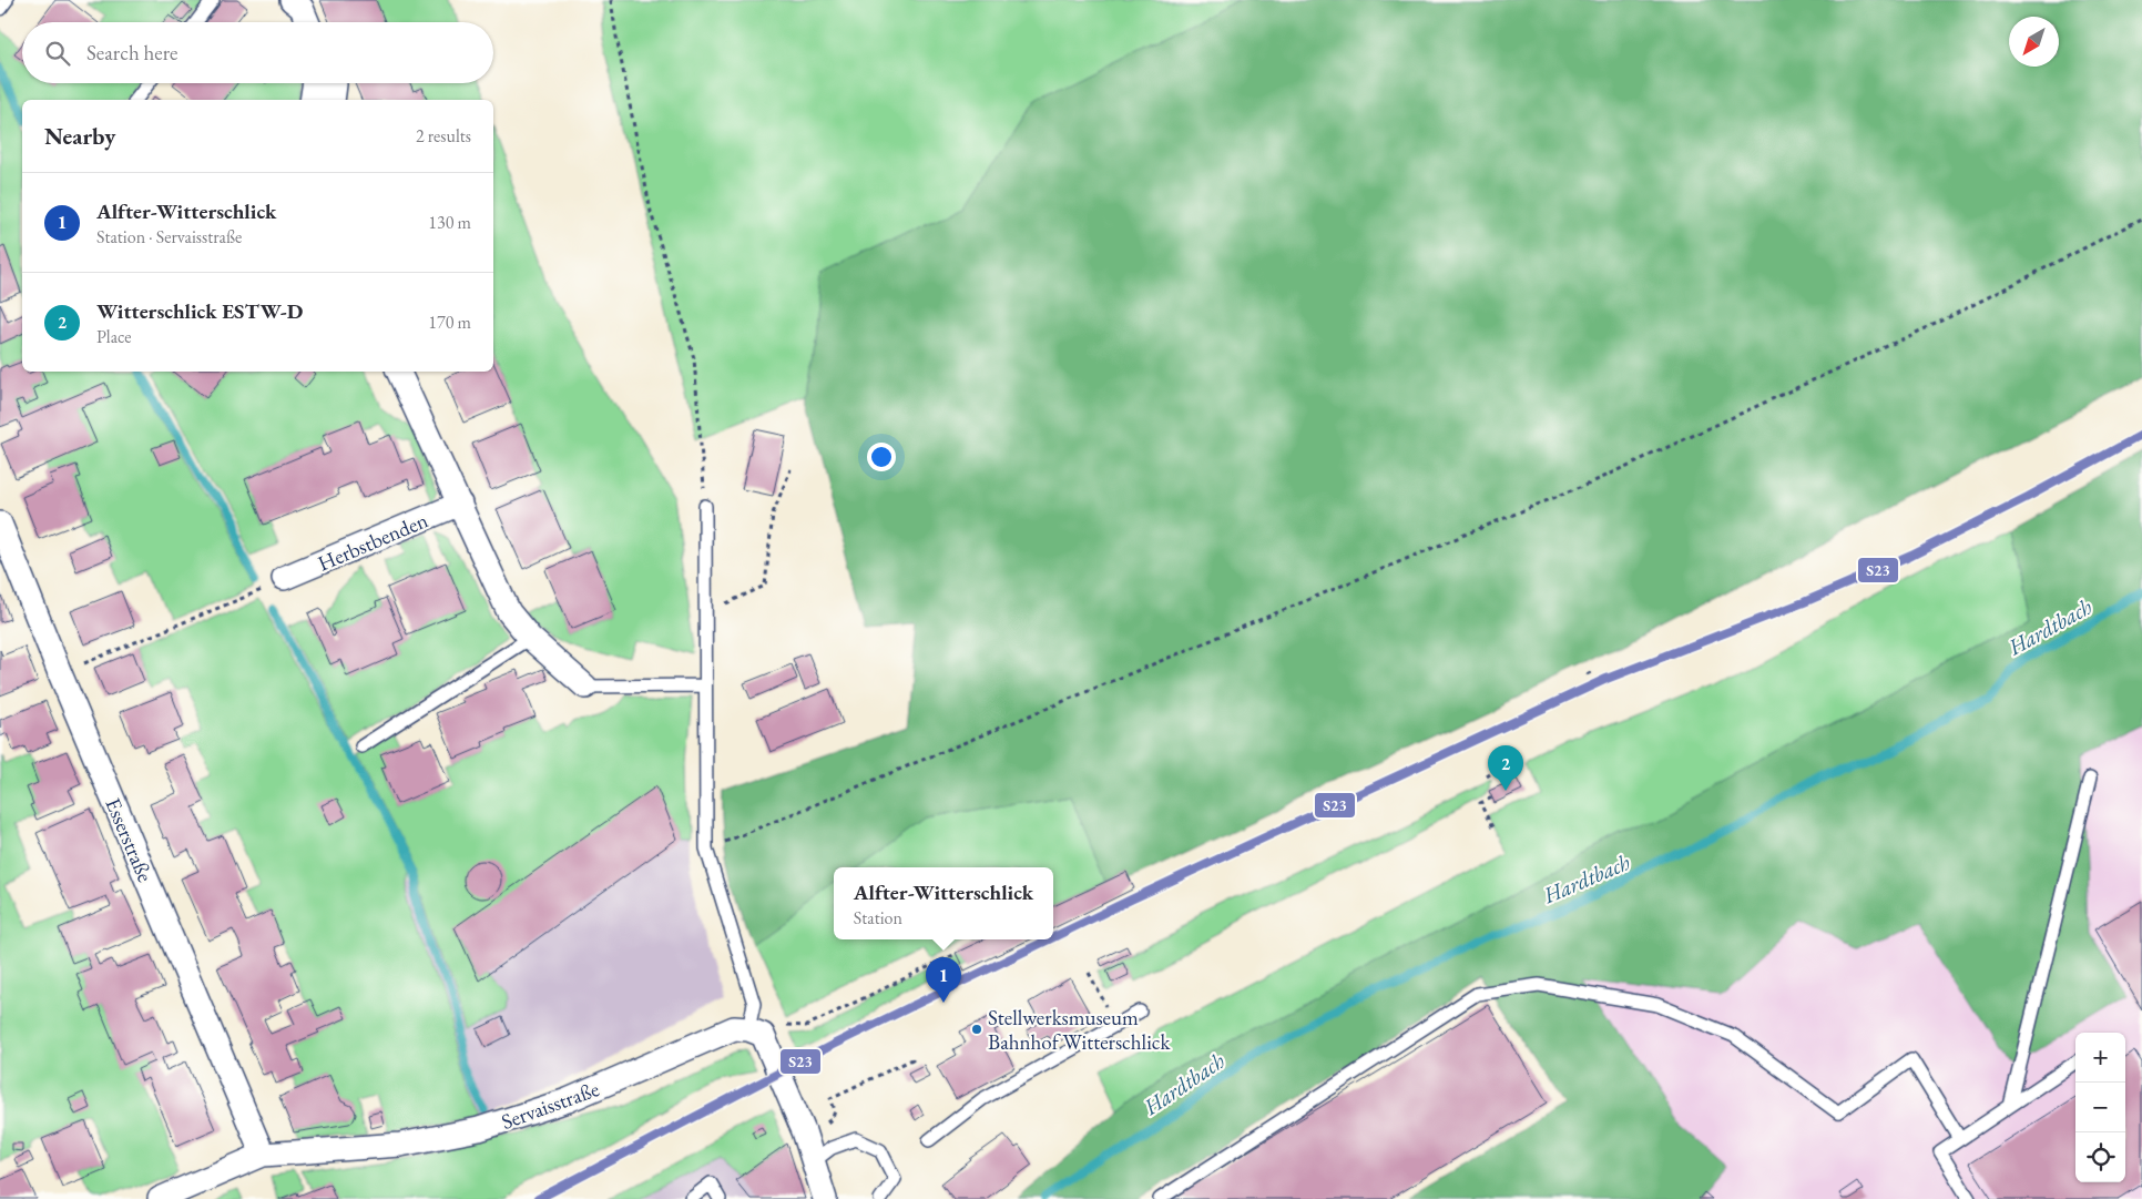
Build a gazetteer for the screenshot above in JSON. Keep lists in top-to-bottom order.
{
  "streets": {
    "street": ["Herbstbenden", "Esserstraße", "Servaisstraße"]
  },
  "crossings": [
    ["Esserstraße", "Servaisstraße"]
  ],
  "water": ["Hardtbach"],
  "places": ["Stellwerksmuseum Bahnhof Witterschlick"],
  "lines": ["transit line S23"],
  "north": "bottom left",
  "page": {
    "search": "Search here",
    "heading": ["Nearby", "2 results"],
    "list": [
      {
        "mark": "1",
        "name": "Alfter-Witterschlick",
        "note": "Station · Servaisstraße",
        "value": "130 m"
      },
      {
        "mark": "2",
        "name": "Witterschlick ESTW-D",
        "note": "Place",
        "value": "170 m"
      }
    ],
    "pins": ["2", "1"],
    "popup": ["Alfter-Witterschlick", "Station"],
    "map_buttons": ["+", "−"]
  }
}
